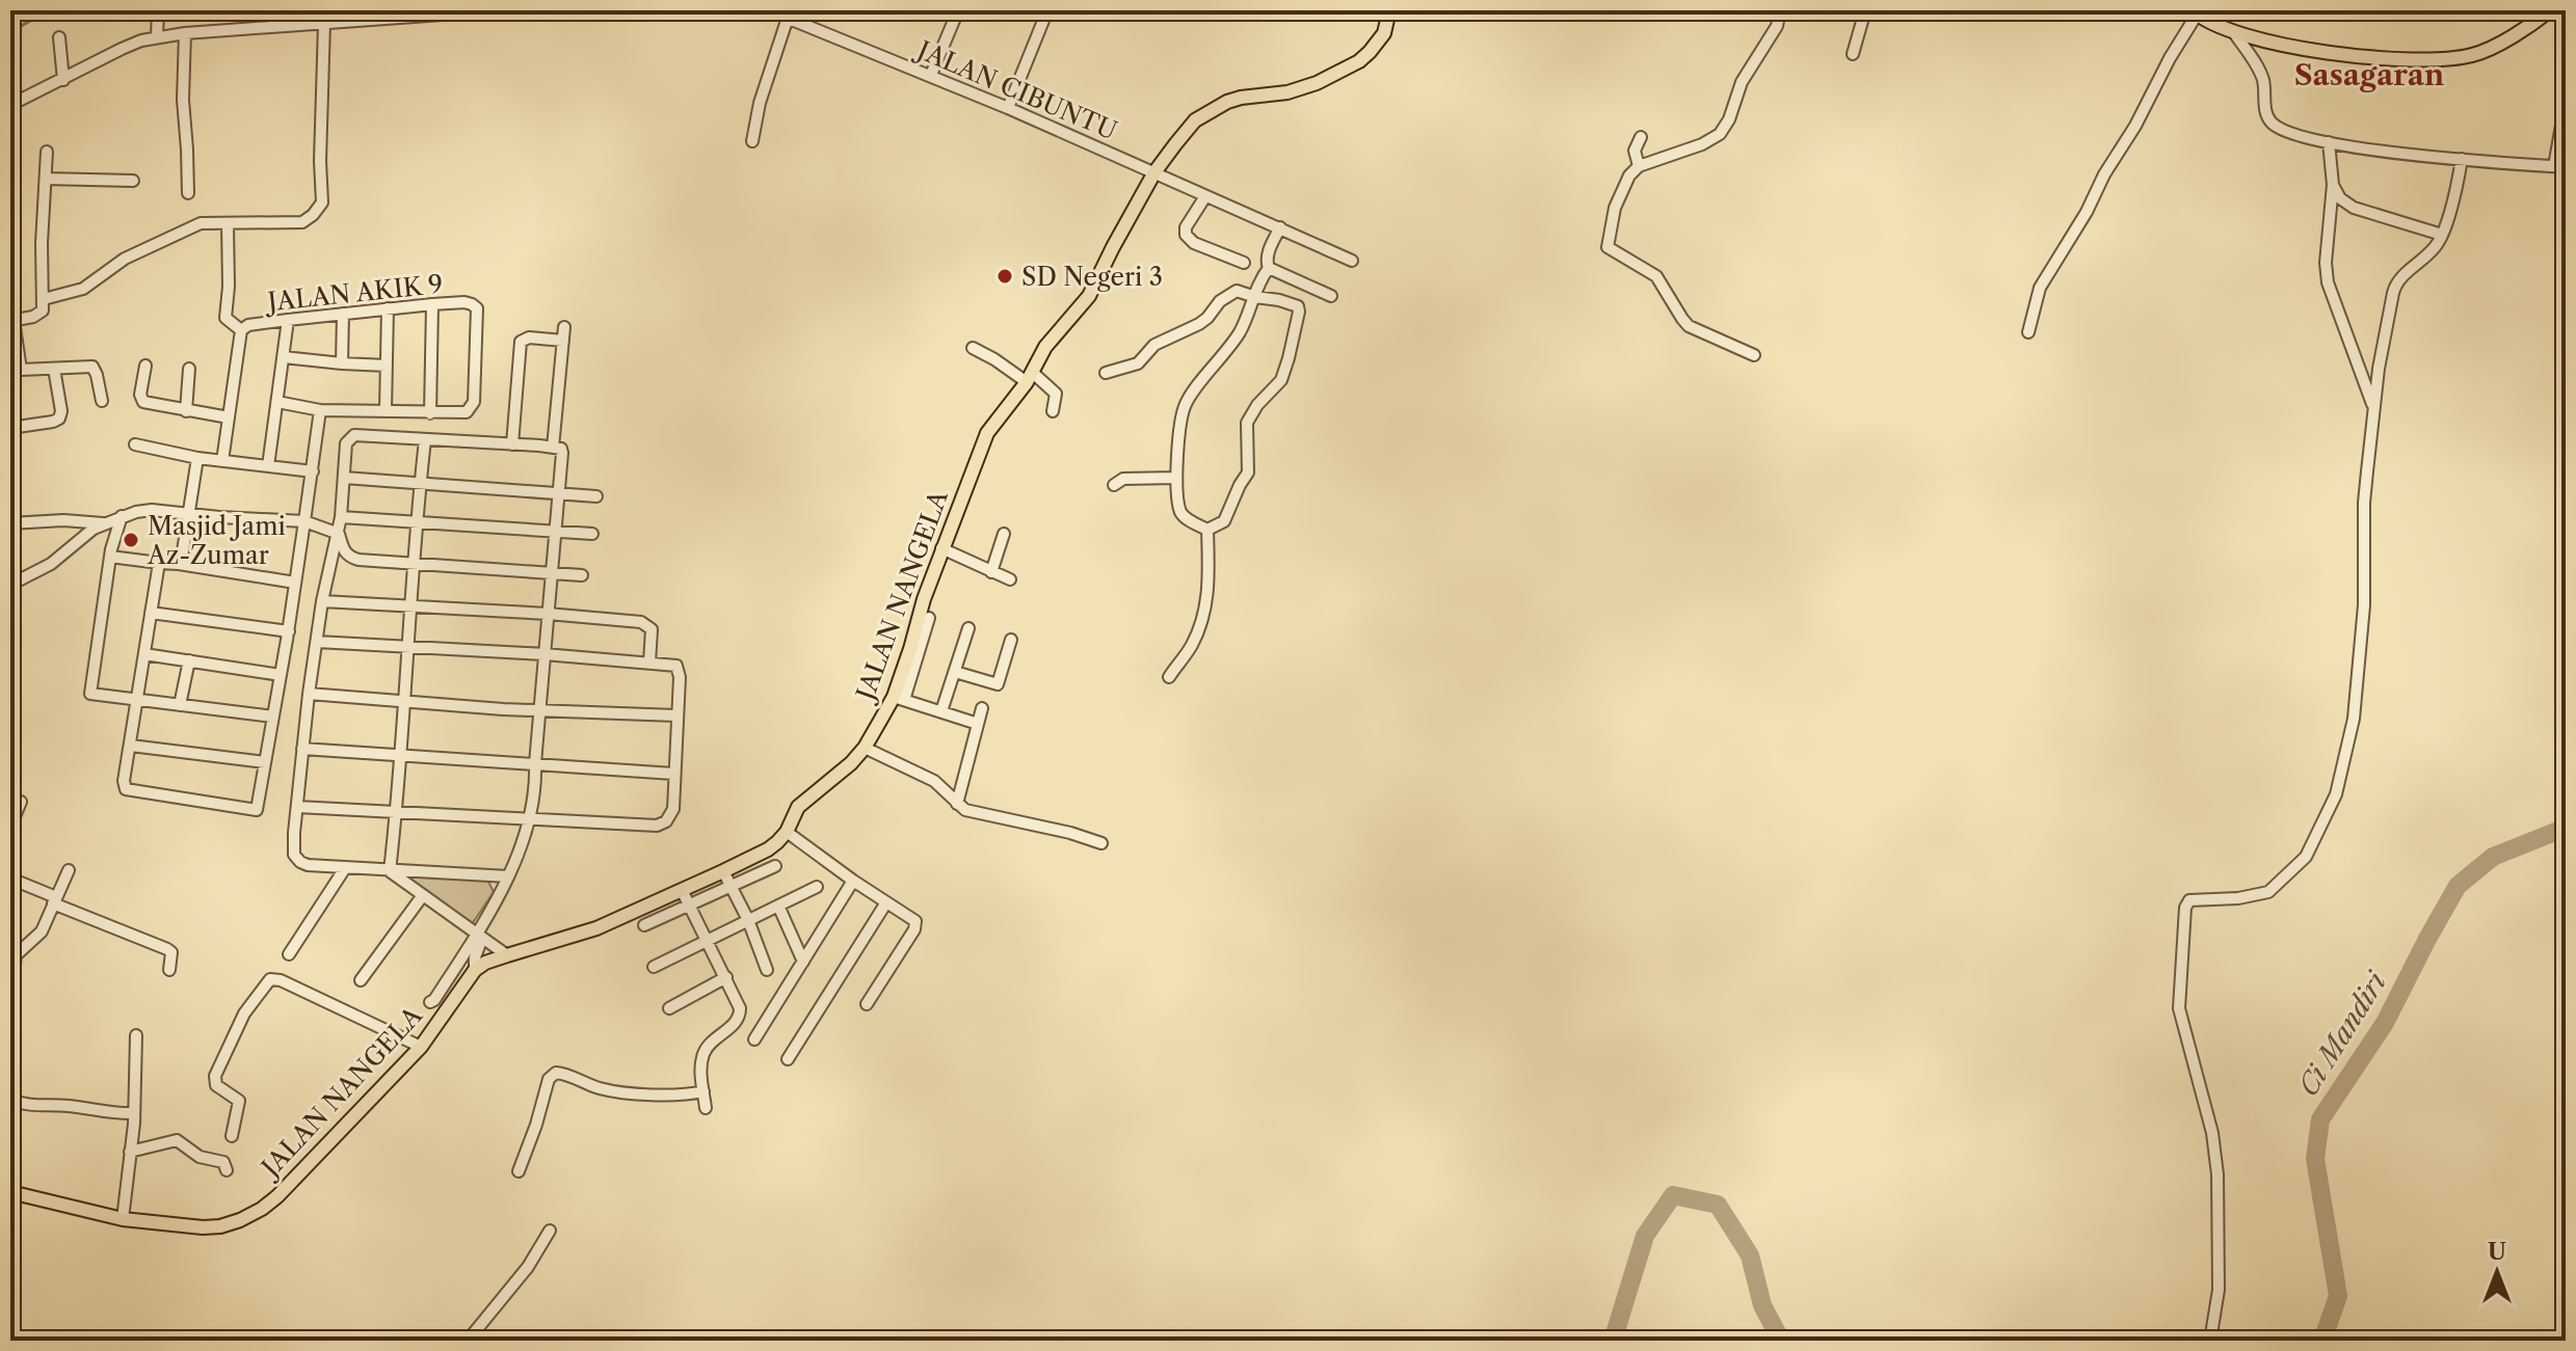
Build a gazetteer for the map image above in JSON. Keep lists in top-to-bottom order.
{
  "streets": {
    "main road": ["JALAN NANGELA"],
    "street": ["JALAN CIBUNTU", "JALAN AKIK 9"]
  },
  "crossings": [
    ["JALAN CIBUNTU", "JALAN NANGELA"]
  ],
  "districts": ["Sasagaran"],
  "water": ["Ci Mandiri"],
  "places": ["SD Negeri 3", "Masjid Jami Az-Zumar"],
  "north": "top"
}
